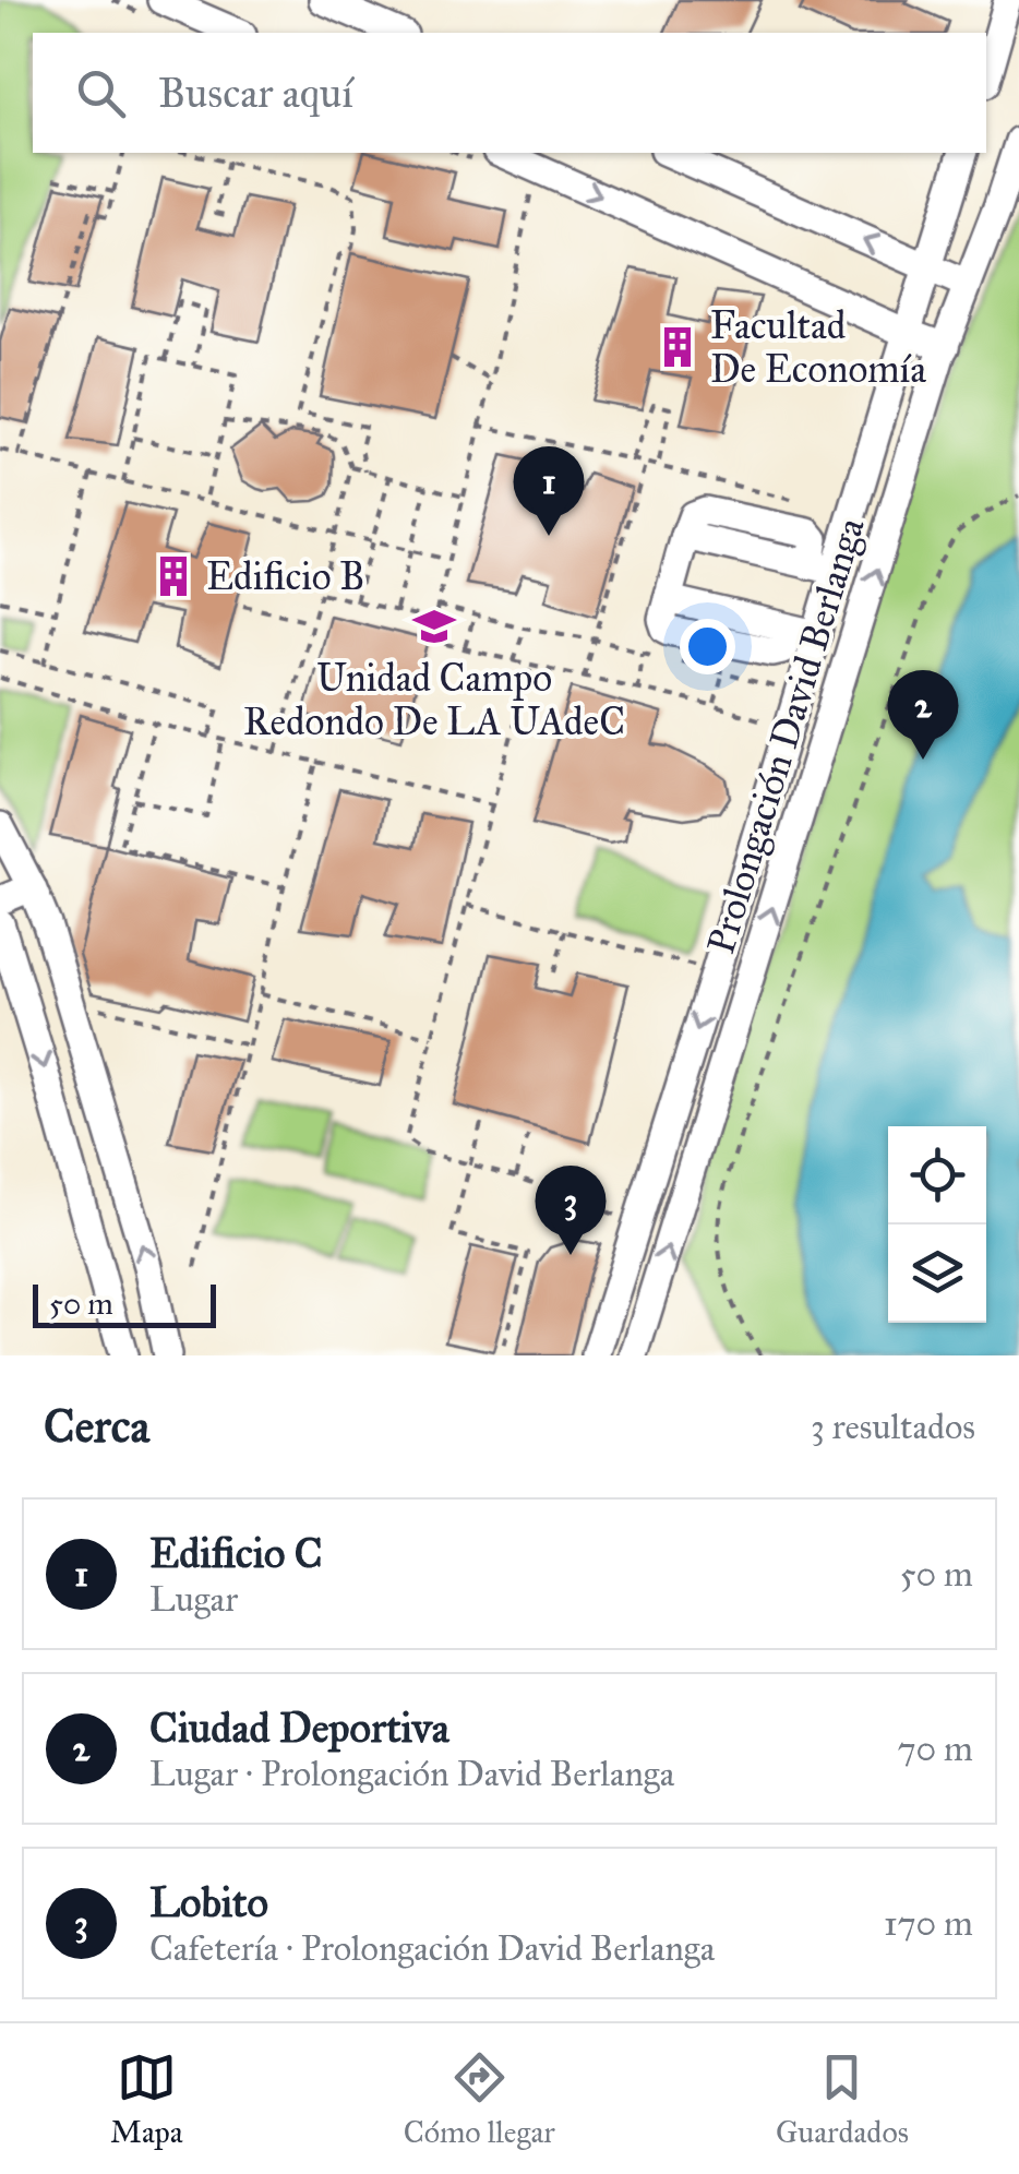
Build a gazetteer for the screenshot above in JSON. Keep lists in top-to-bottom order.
{
  "streets": {
    "street": ["Prolongación David Berlanga"]
  },
  "places": {
    "building": ["Facultad De Economía", "Edificio B"],
    "school or university": ["Unidad Campo Redondo De LA UAdeC"]
  },
  "scale_bar": "50 m",
  "page": {
    "search": "Buscar aquí",
    "pins": ["1", "2", "3"],
    "scale": "50 m",
    "heading": ["Cerca", "3 resultados"],
    "list": [
      {
        "mark": "1",
        "name": "Edificio C",
        "note": "Lugar",
        "value": "50 m"
      },
      {
        "mark": "2",
        "name": "Ciudad Deportiva",
        "note": "Lugar · Prolongación David Berlanga",
        "value": "70 m"
      },
      {
        "mark": "3",
        "name": "Lobito",
        "note": "Cafetería · Prolongación David Berlanga",
        "value": "170 m"
      }
    ],
    "nav": ["Mapa", "Cómo llegar", "Guardados"]
  }
}
